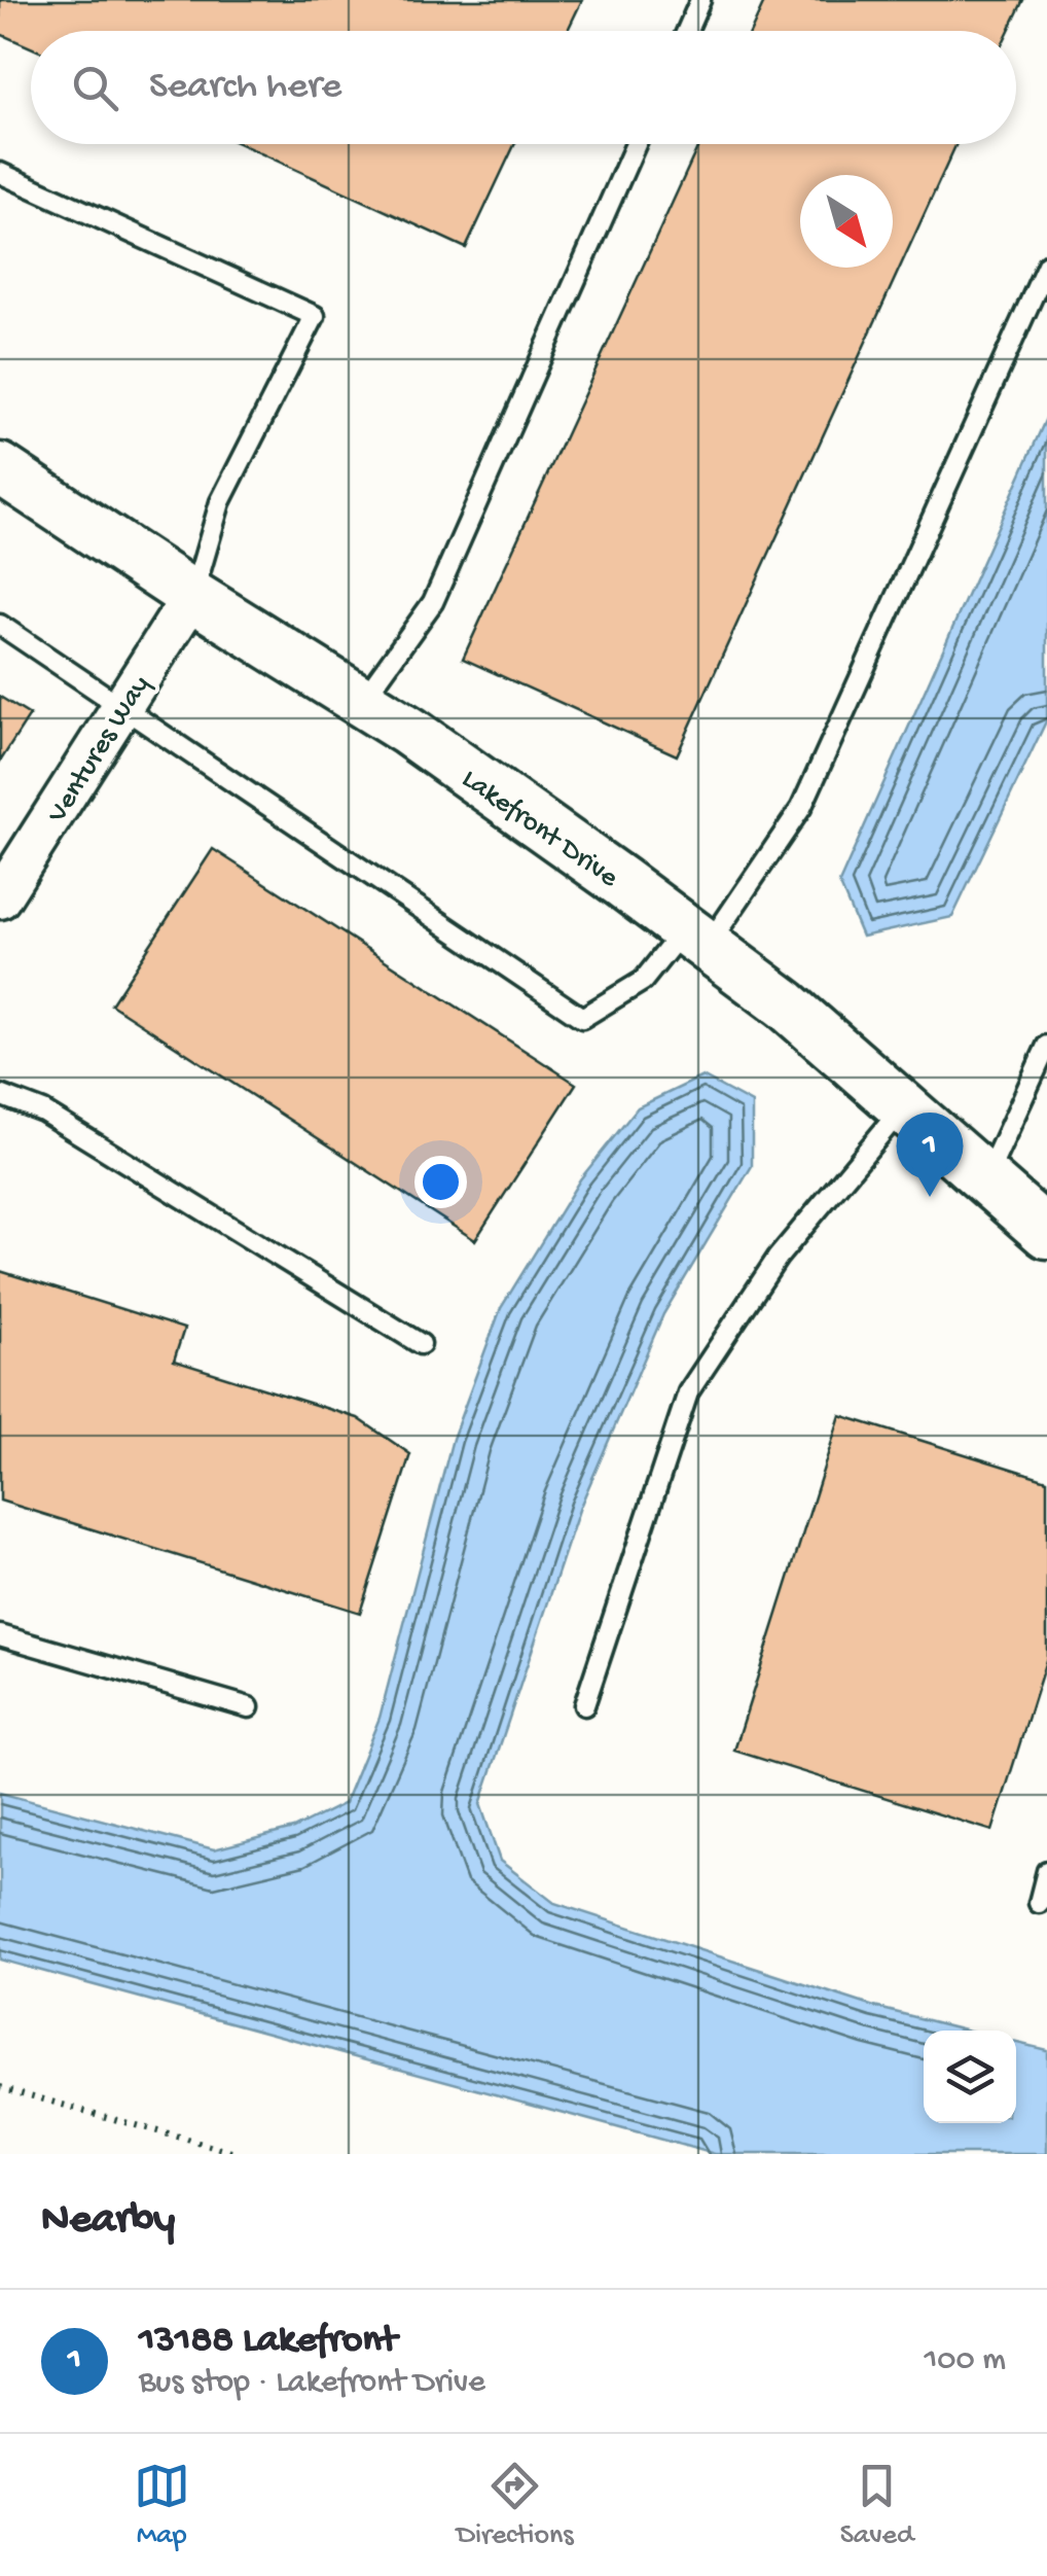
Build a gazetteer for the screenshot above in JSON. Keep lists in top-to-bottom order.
{
  "streets": {
    "street": ["Ventures Way", "Lakefront Drive"]
  },
  "crossings": [
    ["Ventures Way", "Lakefront Drive"]
  ],
  "north": "bottom right",
  "page": {
    "search": "Search here",
    "pins": "1",
    "heading": "Nearby",
    "list": [
      {
        "mark": "1",
        "name": "13188 Lakefront",
        "note": "Bus stop · Lakefront Drive",
        "value": "100 m"
      }
    ],
    "nav": ["Map", "Directions", "Saved"]
  }
}
